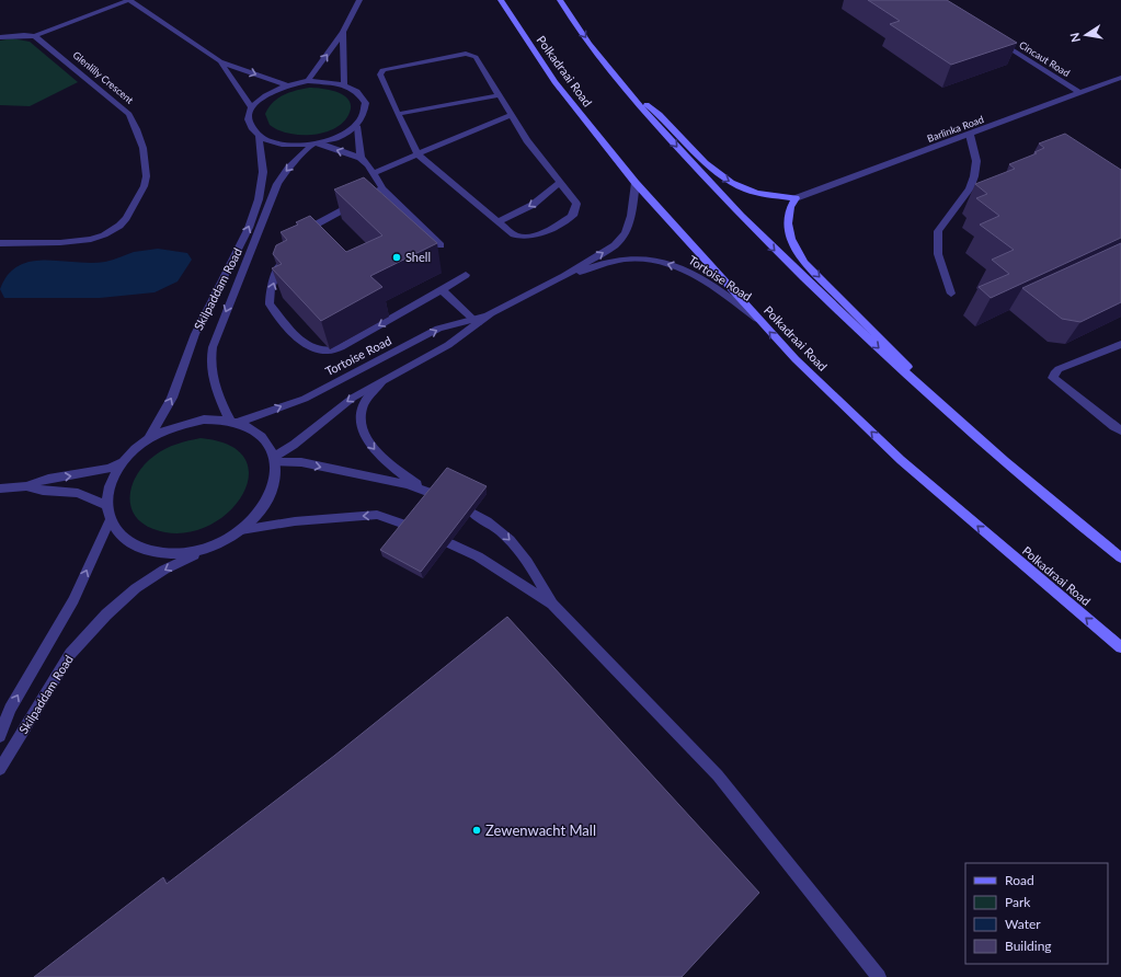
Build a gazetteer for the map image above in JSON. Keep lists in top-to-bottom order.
{
  "streets": {
    "main road": ["Polkadraai Road"],
    "street": [
      "Cincaut Road",
      "Glenlilly Crescent",
      "Barlinka Road",
      "Tortoise Road",
      "Skilpaddam Road"
    ]
  },
  "crossings": [
    ["Cincaut Road", "Barlinka Road"],
    ["Polkadraai Road", "Tortoise Road"],
    ["Tortoise Road", "Skilpaddam Road"]
  ],
  "places": ["Shell", "Zewenwacht Mall"],
  "legend": [
    "Road",
    "Park",
    "Water",
    "Building"
  ],
  "north": "left"
}
